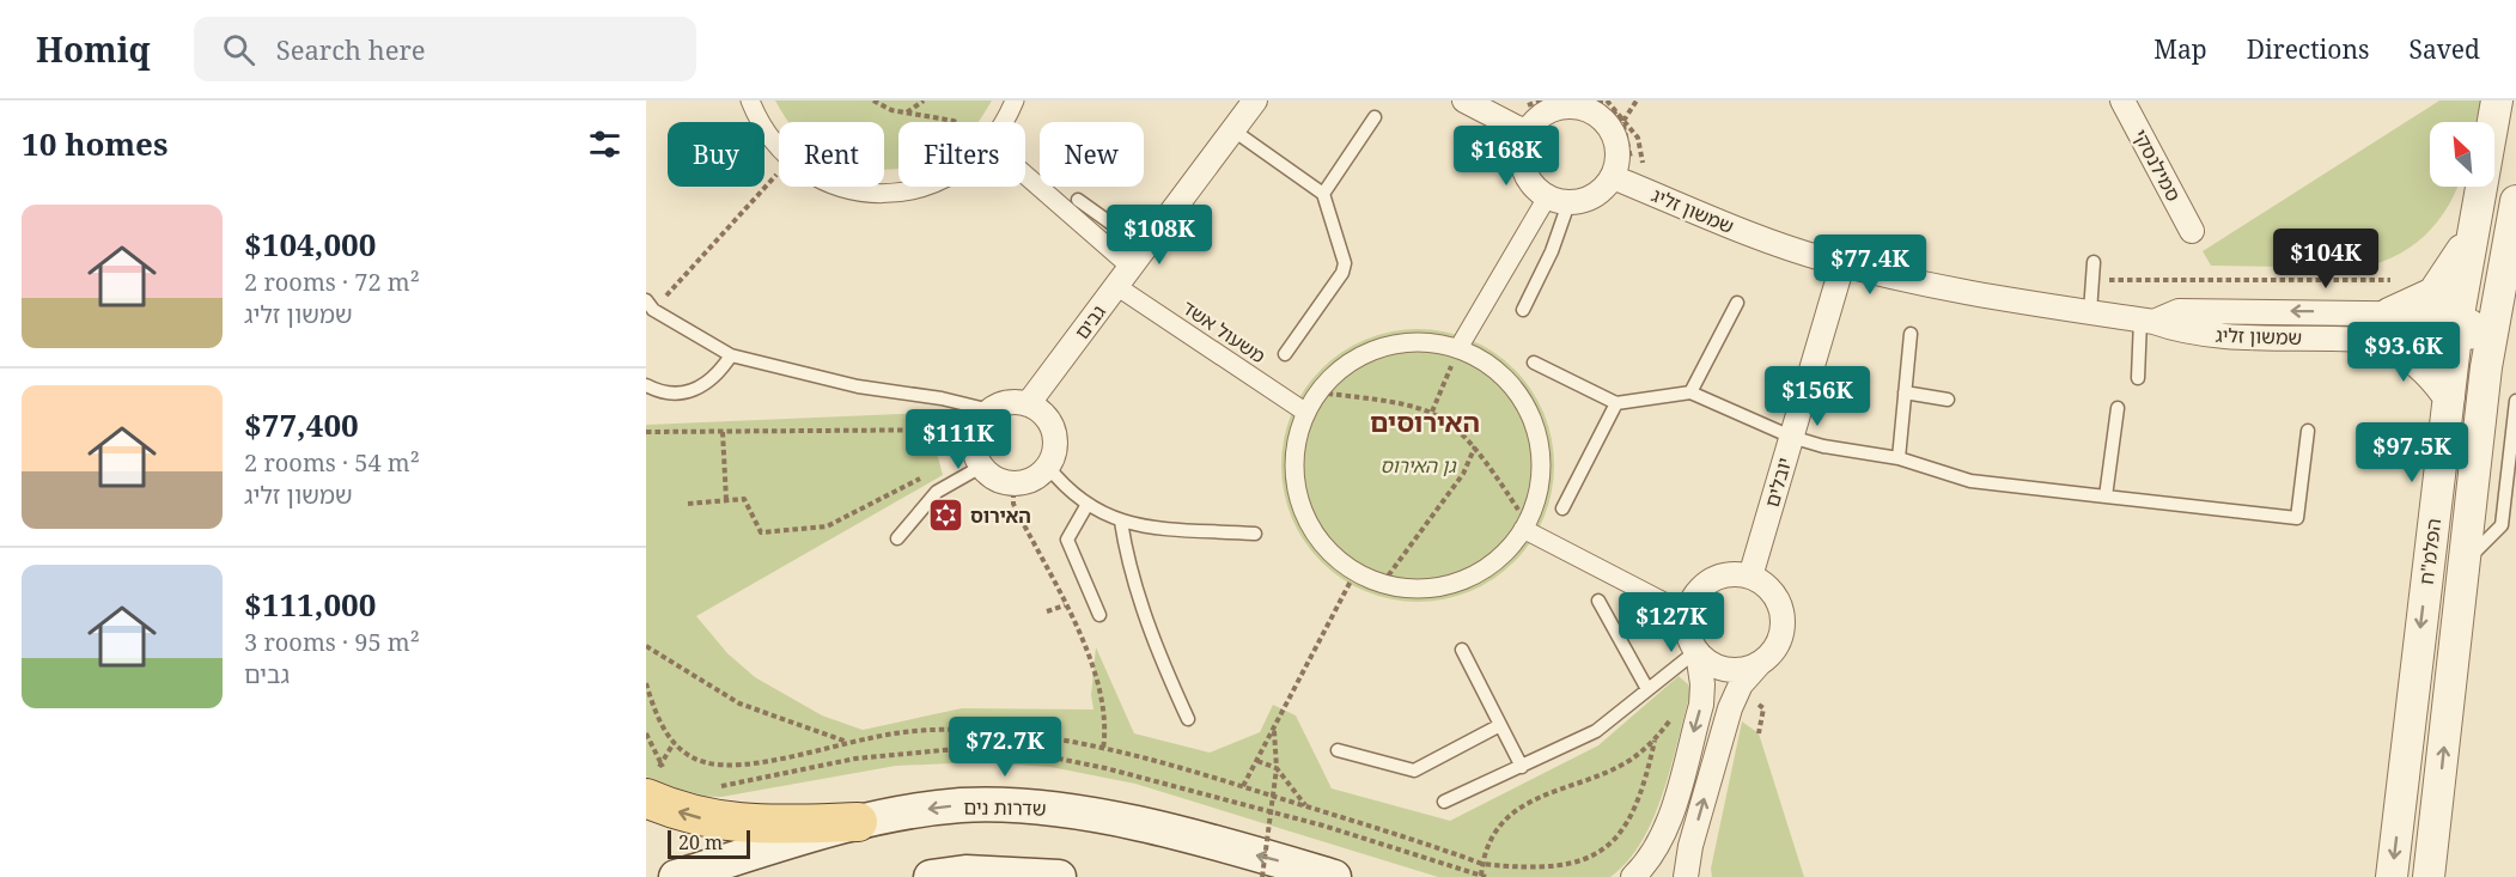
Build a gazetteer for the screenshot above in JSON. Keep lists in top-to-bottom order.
{
  "streets": {
    "main road": ["שדרות נים"],
    "street": [
      "סמילנסקי",
      "שמשון זליג",
      "גבים",
      "משעול אשד",
      "יובלים",
      "הפלמ\"ח"
    ]
  },
  "crossings": [
    ["שמשון זליג", "יובלים"],
    ["שמשון זליג", "הפלמ\"ח"],
    ["גבים", "משעול אשד"]
  ],
  "one_way": ["שדרות נים"],
  "districts": ["האירוסים"],
  "parks": ["גן האירוס"],
  "places": {
    "synagogue": ["האירוס"]
  },
  "scale_bar": "20 m",
  "north": "top left",
  "page": {
    "header": "Homiq",
    "search": "Search here",
    "nav": ["Map", "Directions", "Saved"],
    "heading": "10 homes",
    "chip": [
      "Buy",
      "Rent",
      "Filters",
      "New"
    ],
    "price": [
      "$168K",
      "$108K",
      "$104K",
      "$77.4K",
      "$93.6K",
      "$156K",
      "$111K",
      "$97.5K",
      "$127K",
      "$72.7K"
    ],
    "list": [
      {
        "name": "$104,000",
        "note": "2 rooms · 72 m² · שמשון זליג"
      },
      {
        "name": "$77,400",
        "note": "2 rooms · 54 m² · שמשון זליג"
      },
      {
        "name": "$111,000",
        "note": "3 rooms · 95 m² · גבים"
      }
    ],
    "scale": "20 m"
  }
}
